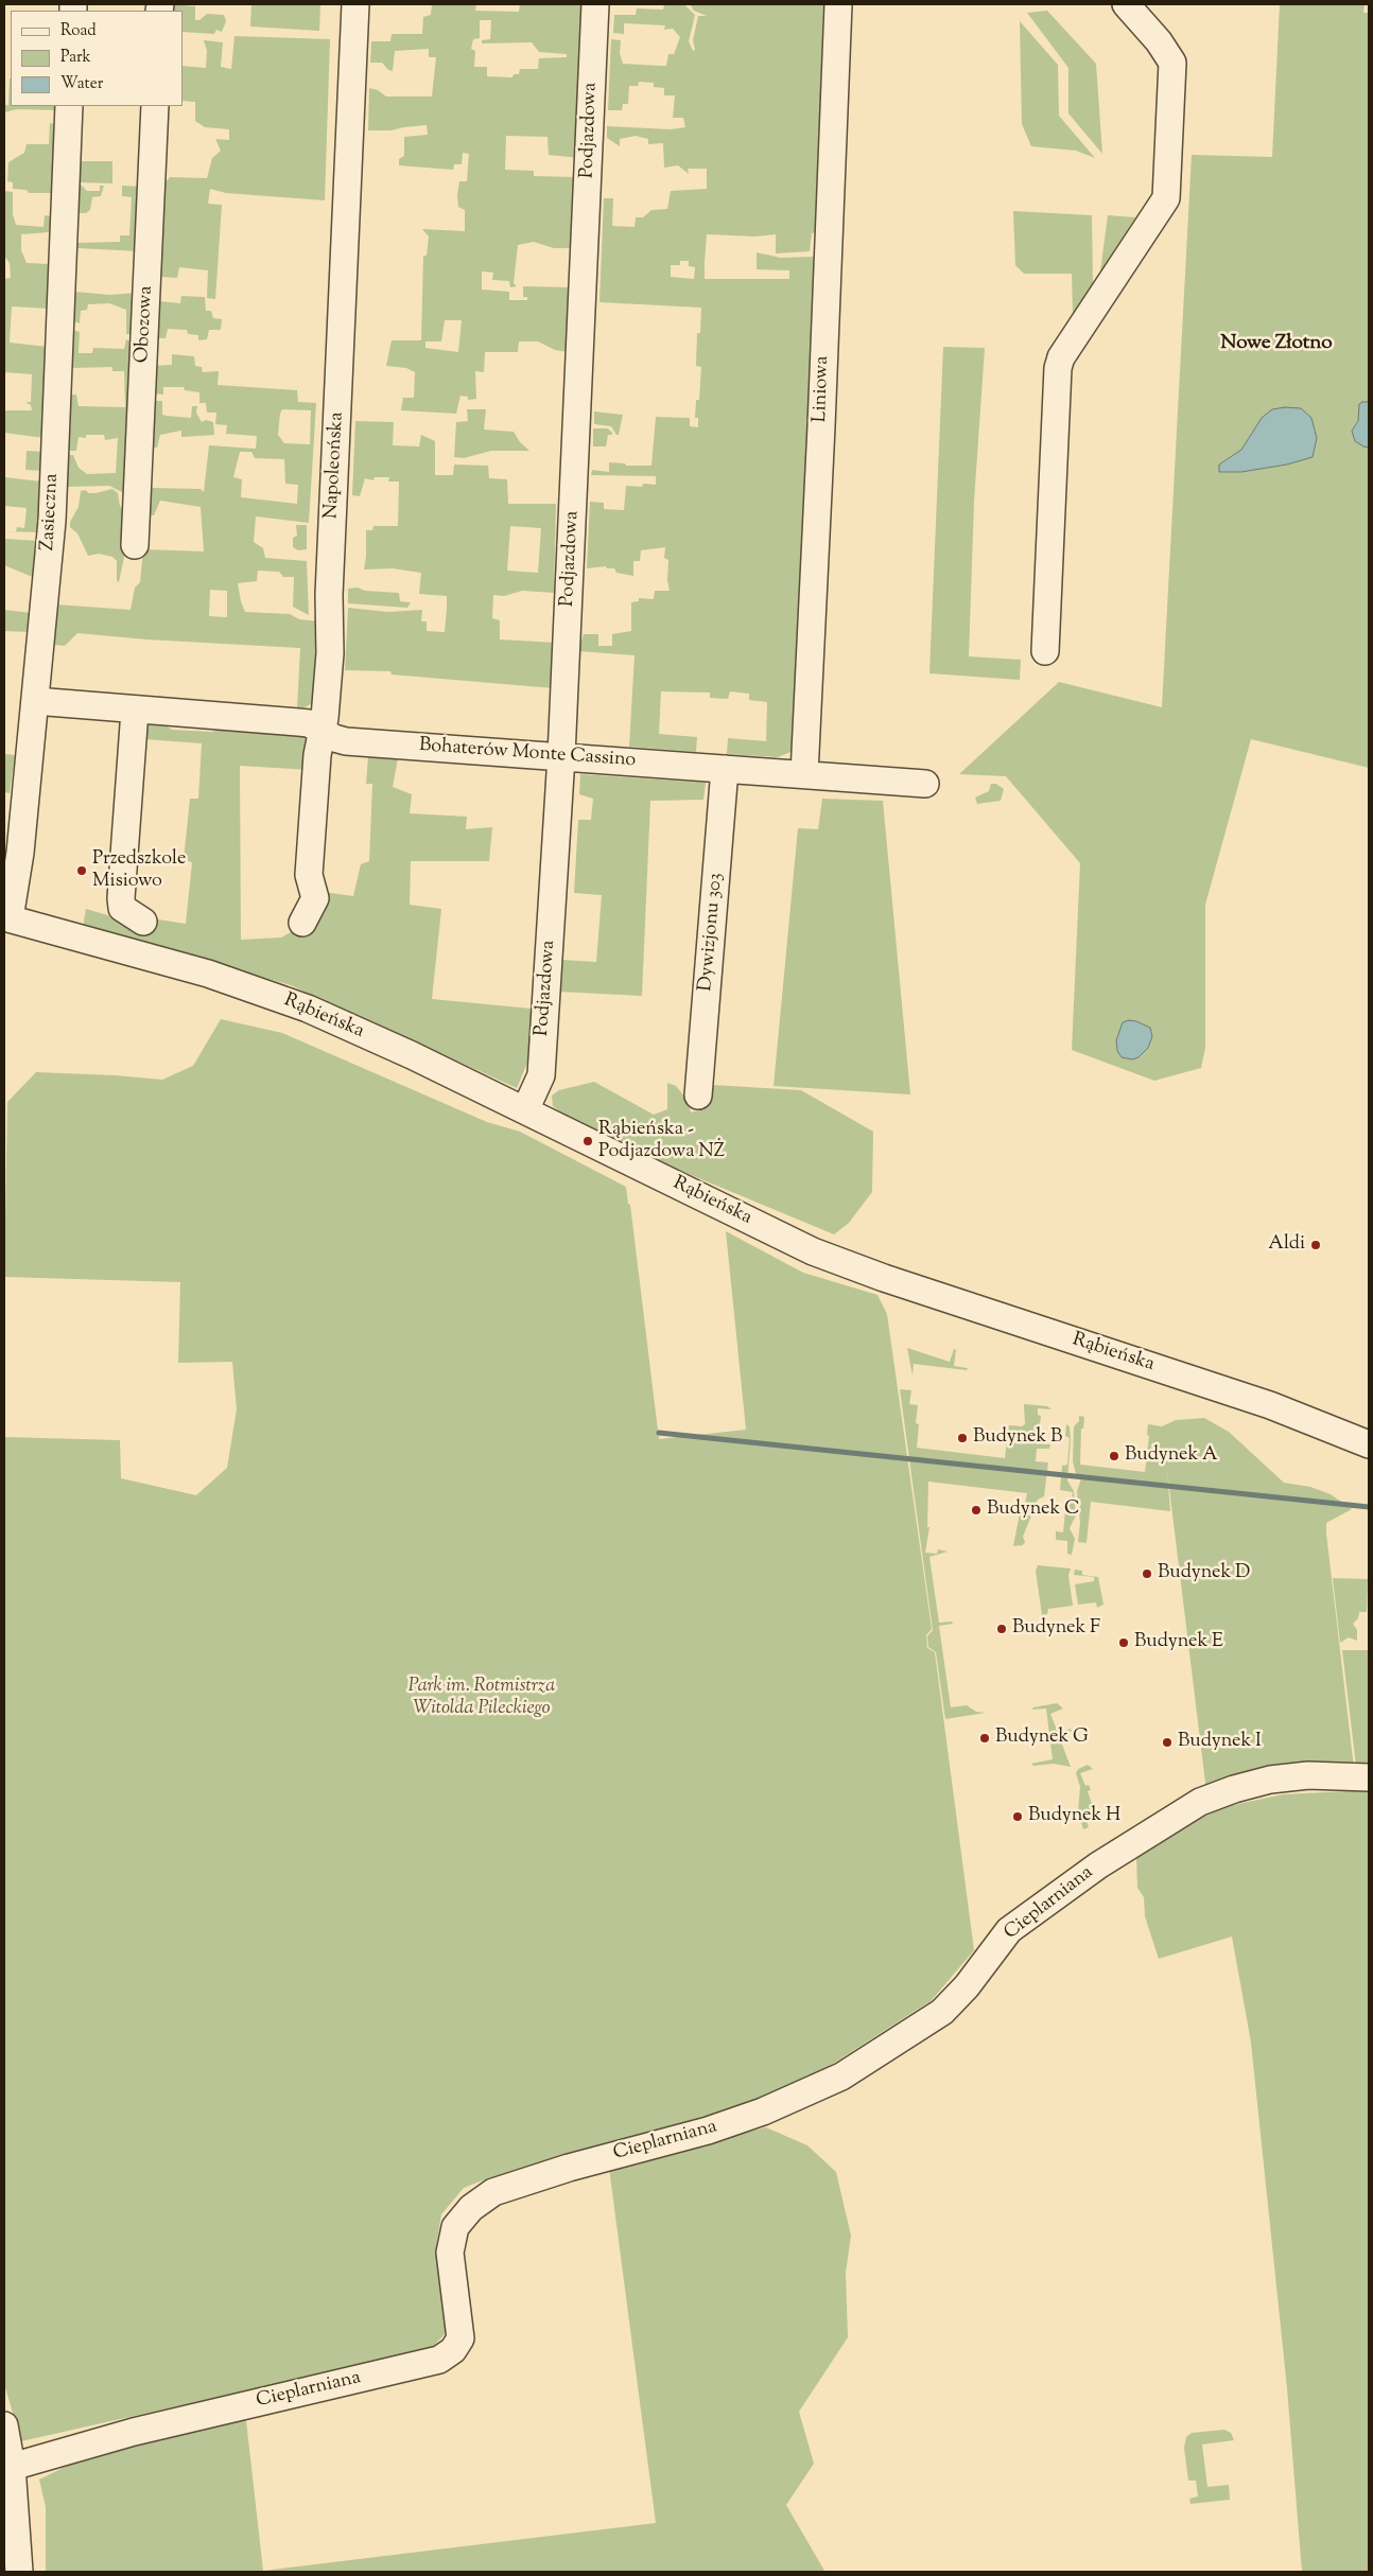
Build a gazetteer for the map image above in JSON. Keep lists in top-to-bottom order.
{
  "streets": {
    "street": [
      "Podjazdowa",
      "Obozowa",
      "Liniowa",
      "Napoleońska",
      "Zasieczna",
      "Bohaterów Monte Cassino",
      "Dywizjonu 303",
      "Rąbieńska",
      "Cieplarniana"
    ]
  },
  "crossings": [
    ["Podjazdowa", "Bohaterów Monte Cassino"],
    ["Podjazdowa", "Rąbieńska"],
    ["Liniowa", "Bohaterów Monte Cassino"],
    ["Napoleońska", "Bohaterów Monte Cassino"],
    ["Zasieczna", "Bohaterów Monte Cassino"],
    ["Zasieczna", "Rąbieńska"],
    ["Bohaterów Monte Cassino", "Dywizjonu 303"]
  ],
  "districts": ["Nowe Złotno"],
  "parks": ["Park im. Rotmistrza Witolda Pileckiego"],
  "places": [
    "Przedszkole Misiowo",
    "Rąbieńska - Podjazdowa NŻ",
    "Aldi",
    "Budynek B",
    "Budynek A",
    "Budynek C",
    "Budynek D",
    "Budynek F",
    "Budynek E",
    "Budynek G",
    "Budynek I",
    "Budynek H"
  ],
  "legend": ["Road", "Park", "Water"]
}
